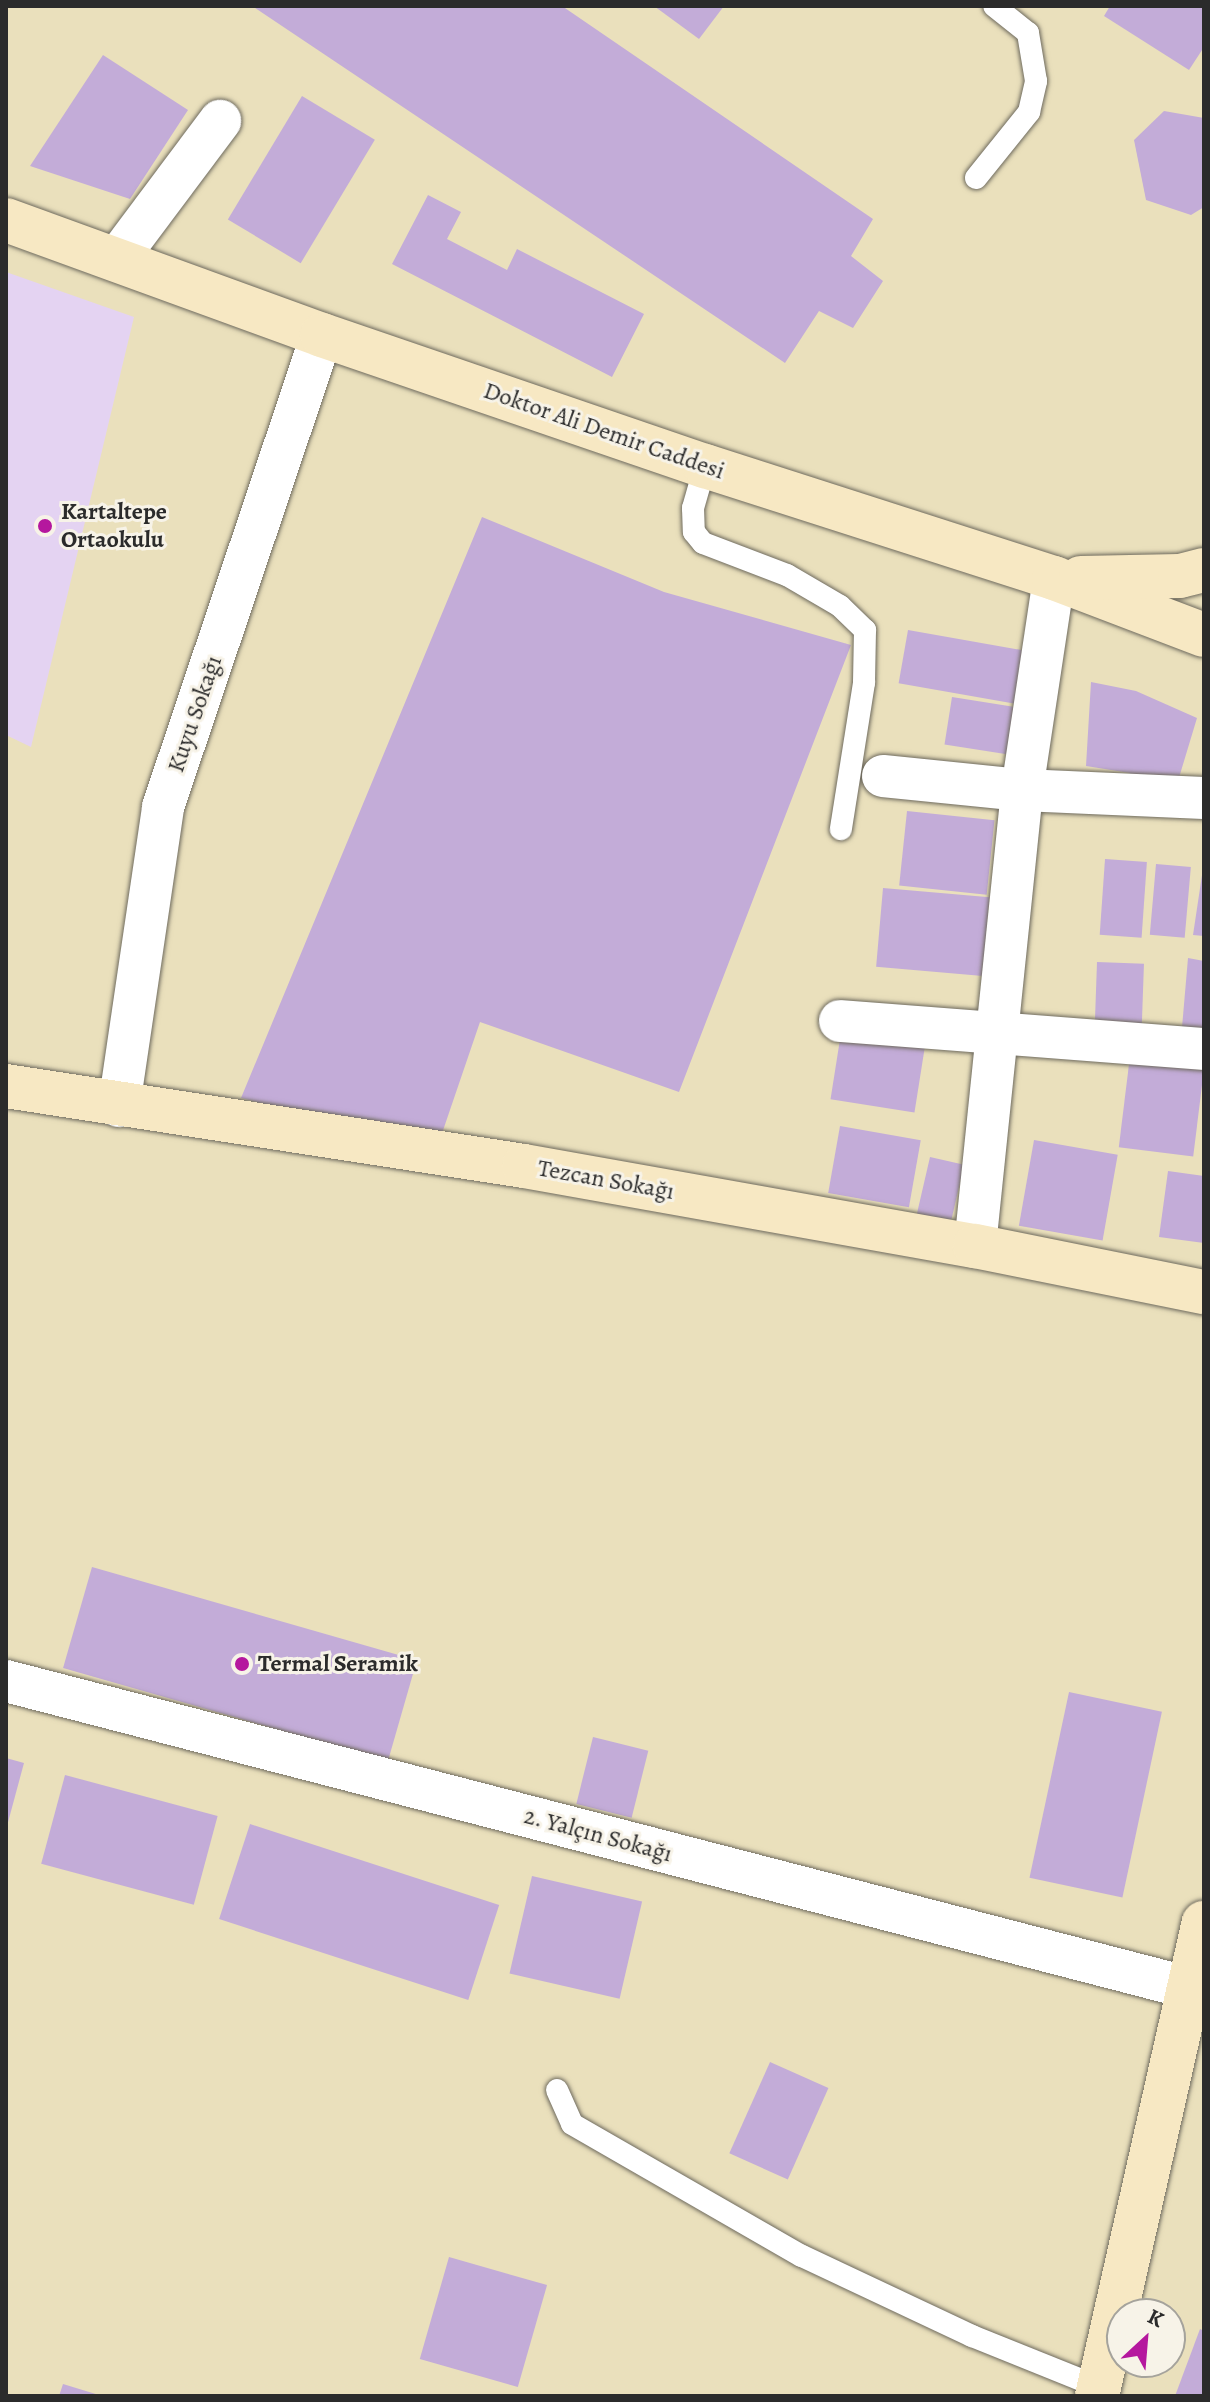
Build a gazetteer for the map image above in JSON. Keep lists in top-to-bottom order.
{
  "streets": {
    "street": [
      "Doktor Ali Demir Caddesi",
      "Kuyu Sokağı",
      "Tezcan Sokağı",
      "2. Yalçın Sokağı"
    ]
  },
  "crossings": [
    ["Doktor Ali Demir Caddesi", "Kuyu Sokağı"],
    ["Kuyu Sokağı", "Tezcan Sokağı"]
  ],
  "places": ["Kartaltepe Ortaokulu", "Termal Seramik"],
  "north": "top right"
}
